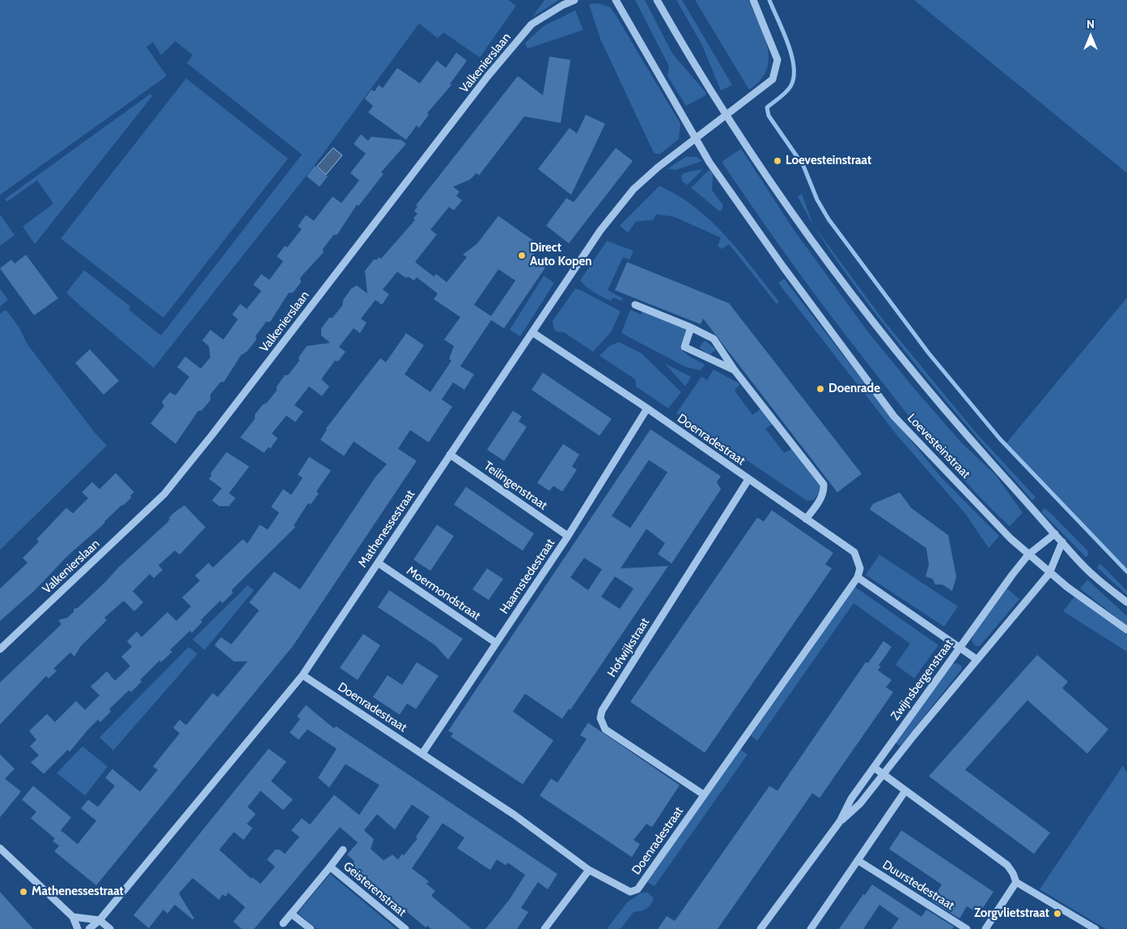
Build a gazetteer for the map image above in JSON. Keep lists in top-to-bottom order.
{
  "streets": {
    "street": [
      "Valkenierslaan",
      "Doenradestraat",
      "Loevesteinstraat",
      "Teilingenstraat",
      "Mathenessestraat",
      "Haamstedestraat",
      "Moermondstraat",
      "Hofwijkstraat",
      "Zwijnsbergenstraat",
      "Duurstedestraat",
      "Geisterenstraat"
    ]
  },
  "crossings": [
    ["Doenradestraat", "Mathenessestraat"],
    ["Doenradestraat", "Haamstedestraat"],
    ["Doenradestraat", "Hofwijkstraat"],
    ["Loevesteinstraat", "Mathenessestraat"],
    ["Loevesteinstraat", "Zwijnsbergenstraat"],
    ["Teilingenstraat", "Mathenessestraat"],
    ["Teilingenstraat", "Haamstedestraat"],
    ["Mathenessestraat", "Moermondstraat"],
    ["Haamstedestraat", "Moermondstraat"]
  ],
  "places": [
    "Loevesteinstraat",
    "Direct Auto Kopen",
    "Doenrade",
    "Mathenessestraat",
    "Zorgvlietstraat"
  ],
  "north": "top"
}
